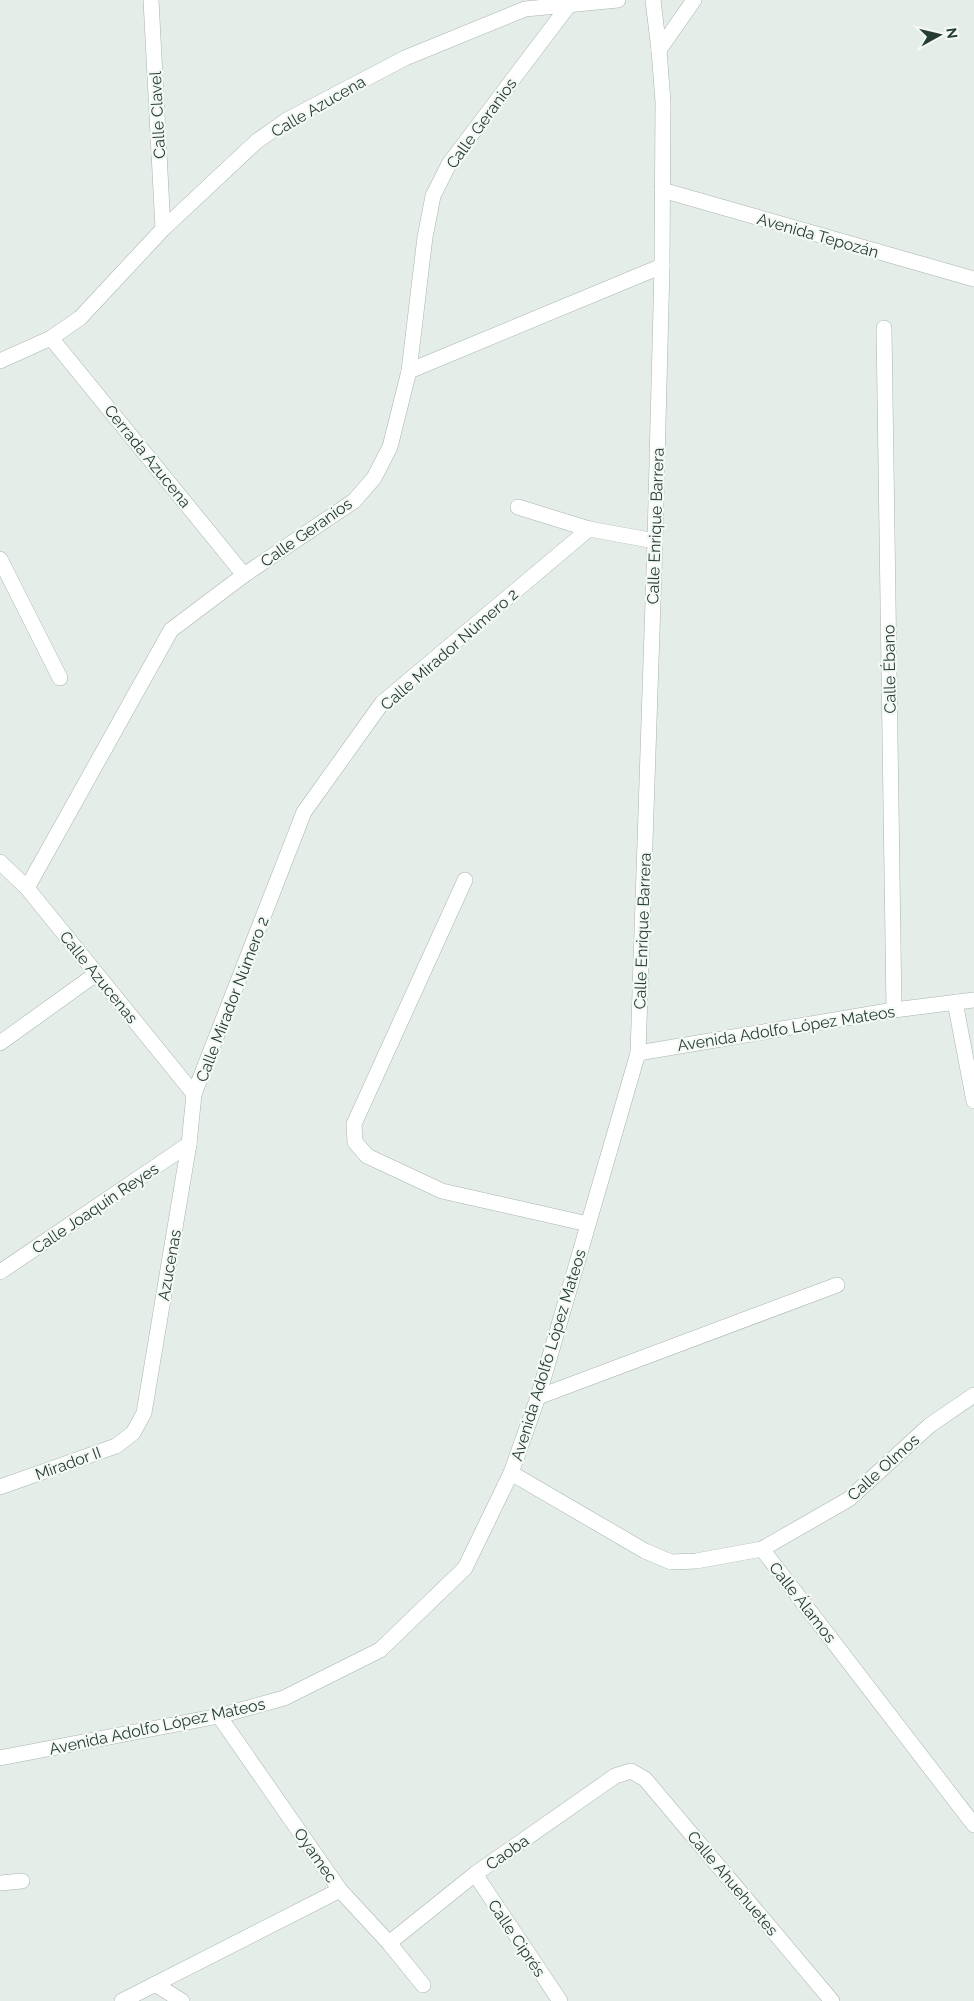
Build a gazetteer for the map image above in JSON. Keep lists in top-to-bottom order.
{
  "streets": {
    "street": [
      "Calle Azucena",
      "Calle Clavel",
      "Calle Geranios",
      "Avenida Tepozán",
      "Cerrada Azucena",
      "Calle Enrique Barrera",
      "Calle Mirador Número 2",
      "Calle Ébano",
      "Calle Azucenas",
      "Avenida Adolfo López Mateos",
      "Calle Joaquín Reyes",
      "Azucenas",
      "Mirador II",
      "Calle Olmos",
      "Calle Álamos",
      "Caoba",
      "Oyamec",
      "Calle Ahuehuetes",
      "Calle Ciprés"
    ]
  },
  "crossings": [
    ["Calle Azucena", "Calle Clavel"],
    ["Calle Azucena", "Calle Geranios"],
    ["Calle Azucena", "Cerrada Azucena"],
    ["Calle Geranios", "Cerrada Azucena"],
    ["Calle Geranios", "Calle Azucenas"],
    ["Avenida Tepozán", "Calle Enrique Barrera"],
    ["Calle Enrique Barrera", "Avenida Adolfo López Mateos"],
    ["Calle Mirador Número 2", "Calle Azucenas"],
    ["Calle Mirador Número 2", "Azucenas"],
    ["Calle Ébano", "Avenida Adolfo López Mateos"],
    ["Calle Azucenas", "Azucenas"],
    ["Avenida Adolfo López Mateos", "Calle Álamos"],
    ["Avenida Adolfo López Mateos", "Oyamec"],
    ["Calle Joaquín Reyes", "Azucenas"],
    ["Azucenas", "Mirador II"],
    ["Calle Olmos", "Calle Álamos"],
    ["Caoba", "Oyamec"],
    ["Caoba", "Calle Ahuehuetes"],
    ["Caoba", "Calle Ciprés"]
  ],
  "north": "right"
}
